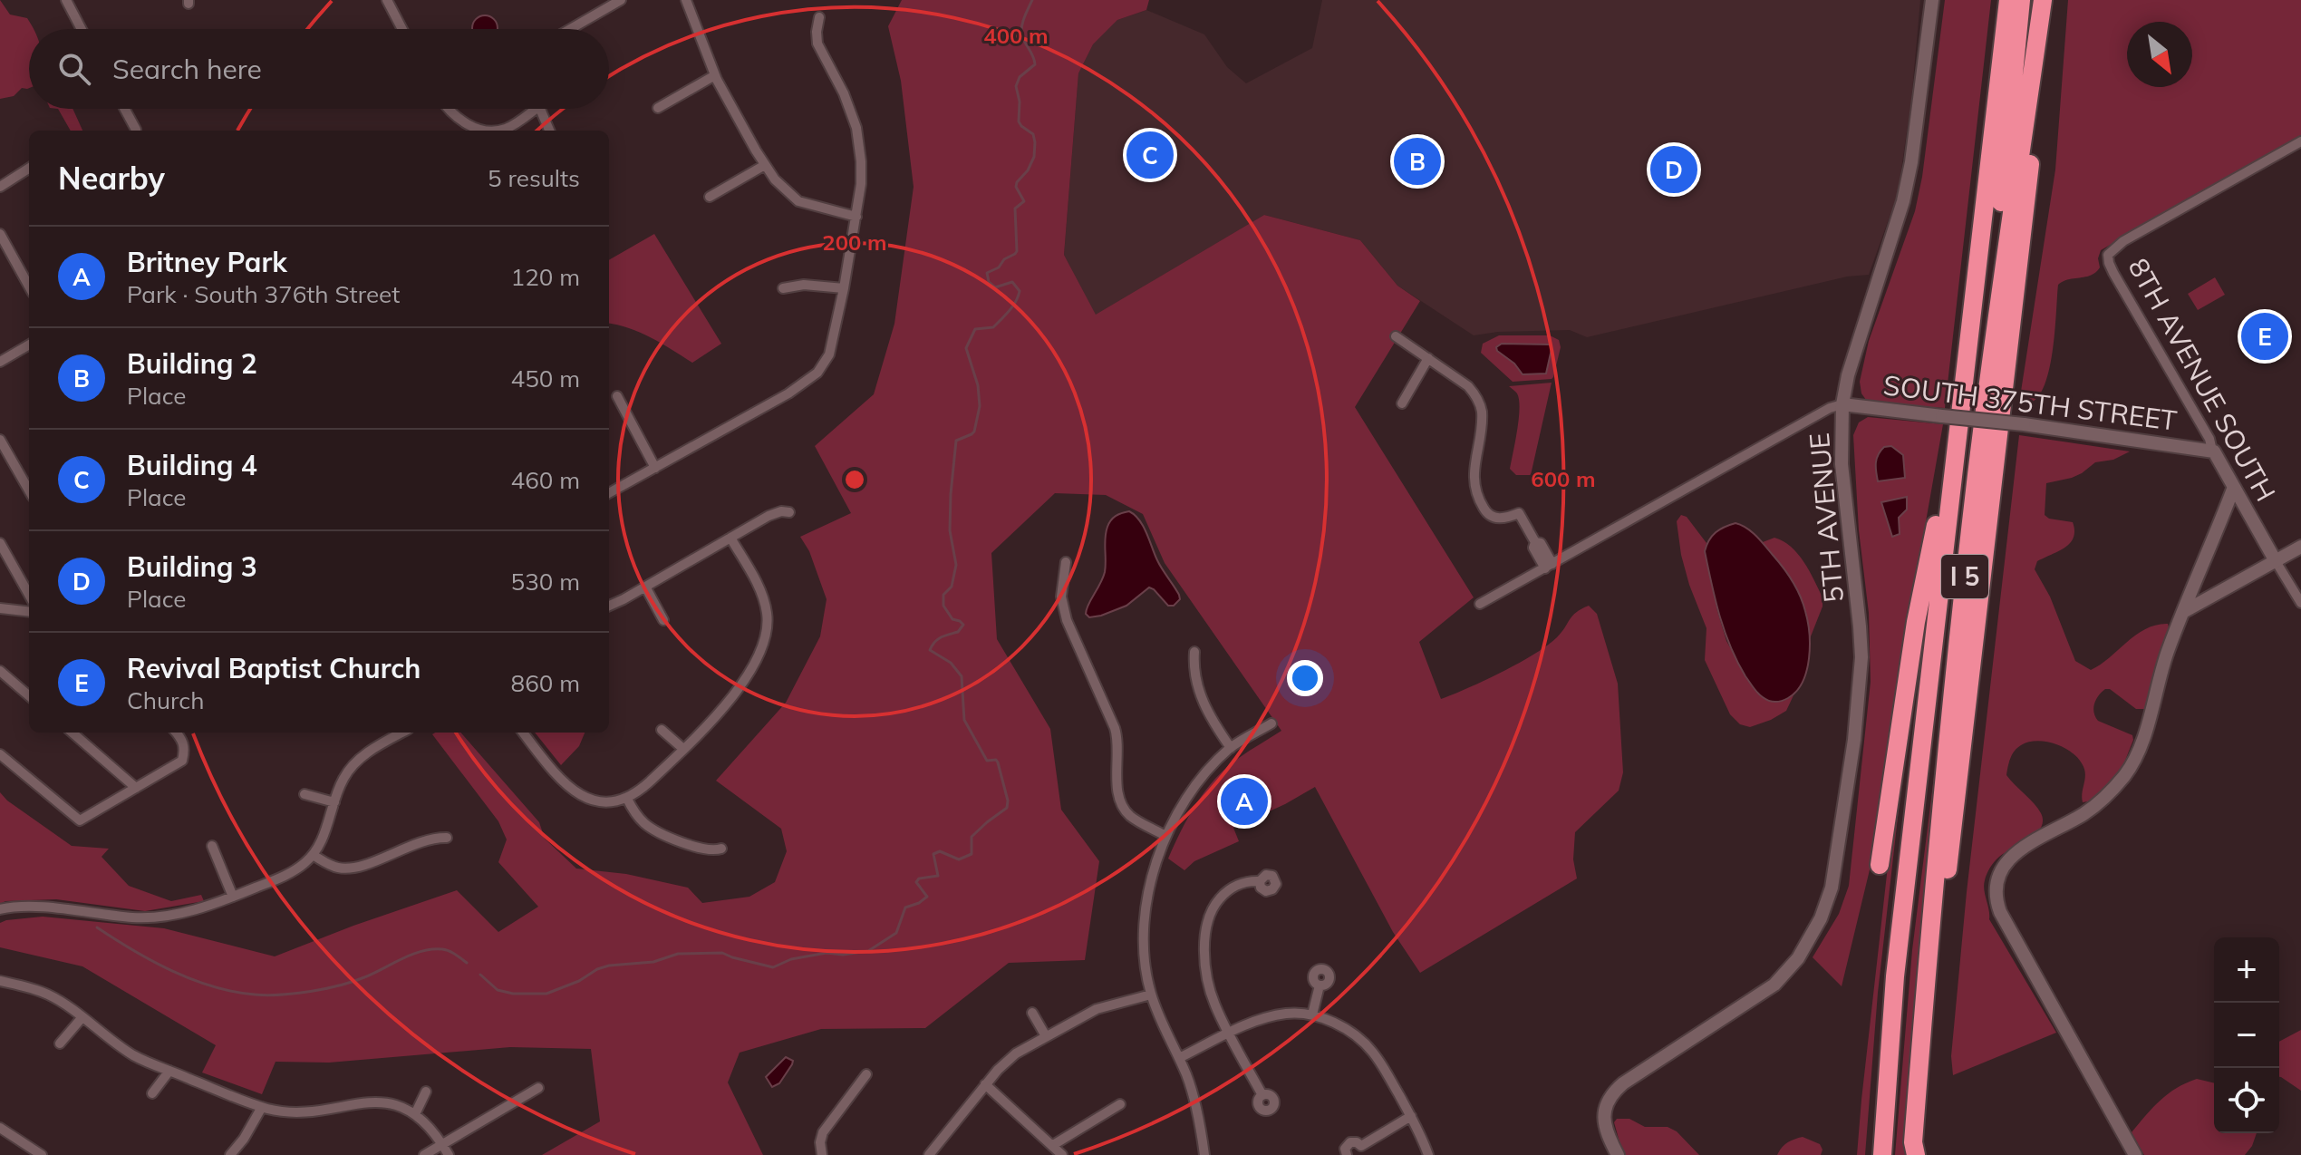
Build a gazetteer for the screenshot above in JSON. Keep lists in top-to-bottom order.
{
  "streets": {
    "highway": ["I 5"],
    "street": ["8TH AVENUE SOUTH", "SOUTH 375TH STREET", "5TH AVENUE"]
  },
  "crossings": [
    ["8TH AVENUE SOUTH", "SOUTH 375TH STREET"],
    ["SOUTH 375TH STREET", "5TH AVENUE"]
  ],
  "north": "bottom right",
  "page": {
    "search": "Search here",
    "pins": [
      "C",
      "B",
      "D",
      "E",
      "A"
    ],
    "heading": ["Nearby", "5 results"],
    "list": [
      {
        "mark": "A",
        "name": "Britney Park",
        "note": "Park · South 376th Street",
        "value": "120 m"
      },
      {
        "mark": "B",
        "name": "Building 2",
        "note": "Place",
        "value": "450 m"
      },
      {
        "mark": "C",
        "name": "Building 4",
        "note": "Place",
        "value": "460 m"
      },
      {
        "mark": "D",
        "name": "Building 3",
        "note": "Place",
        "value": "530 m"
      },
      {
        "mark": "E",
        "name": "Revival Baptist Church",
        "note": "Church",
        "value": "860 m"
      }
    ],
    "map_buttons": ["+", "−"]
  },
  "rings": ["400 m", "200 m", "600 m"]
}
